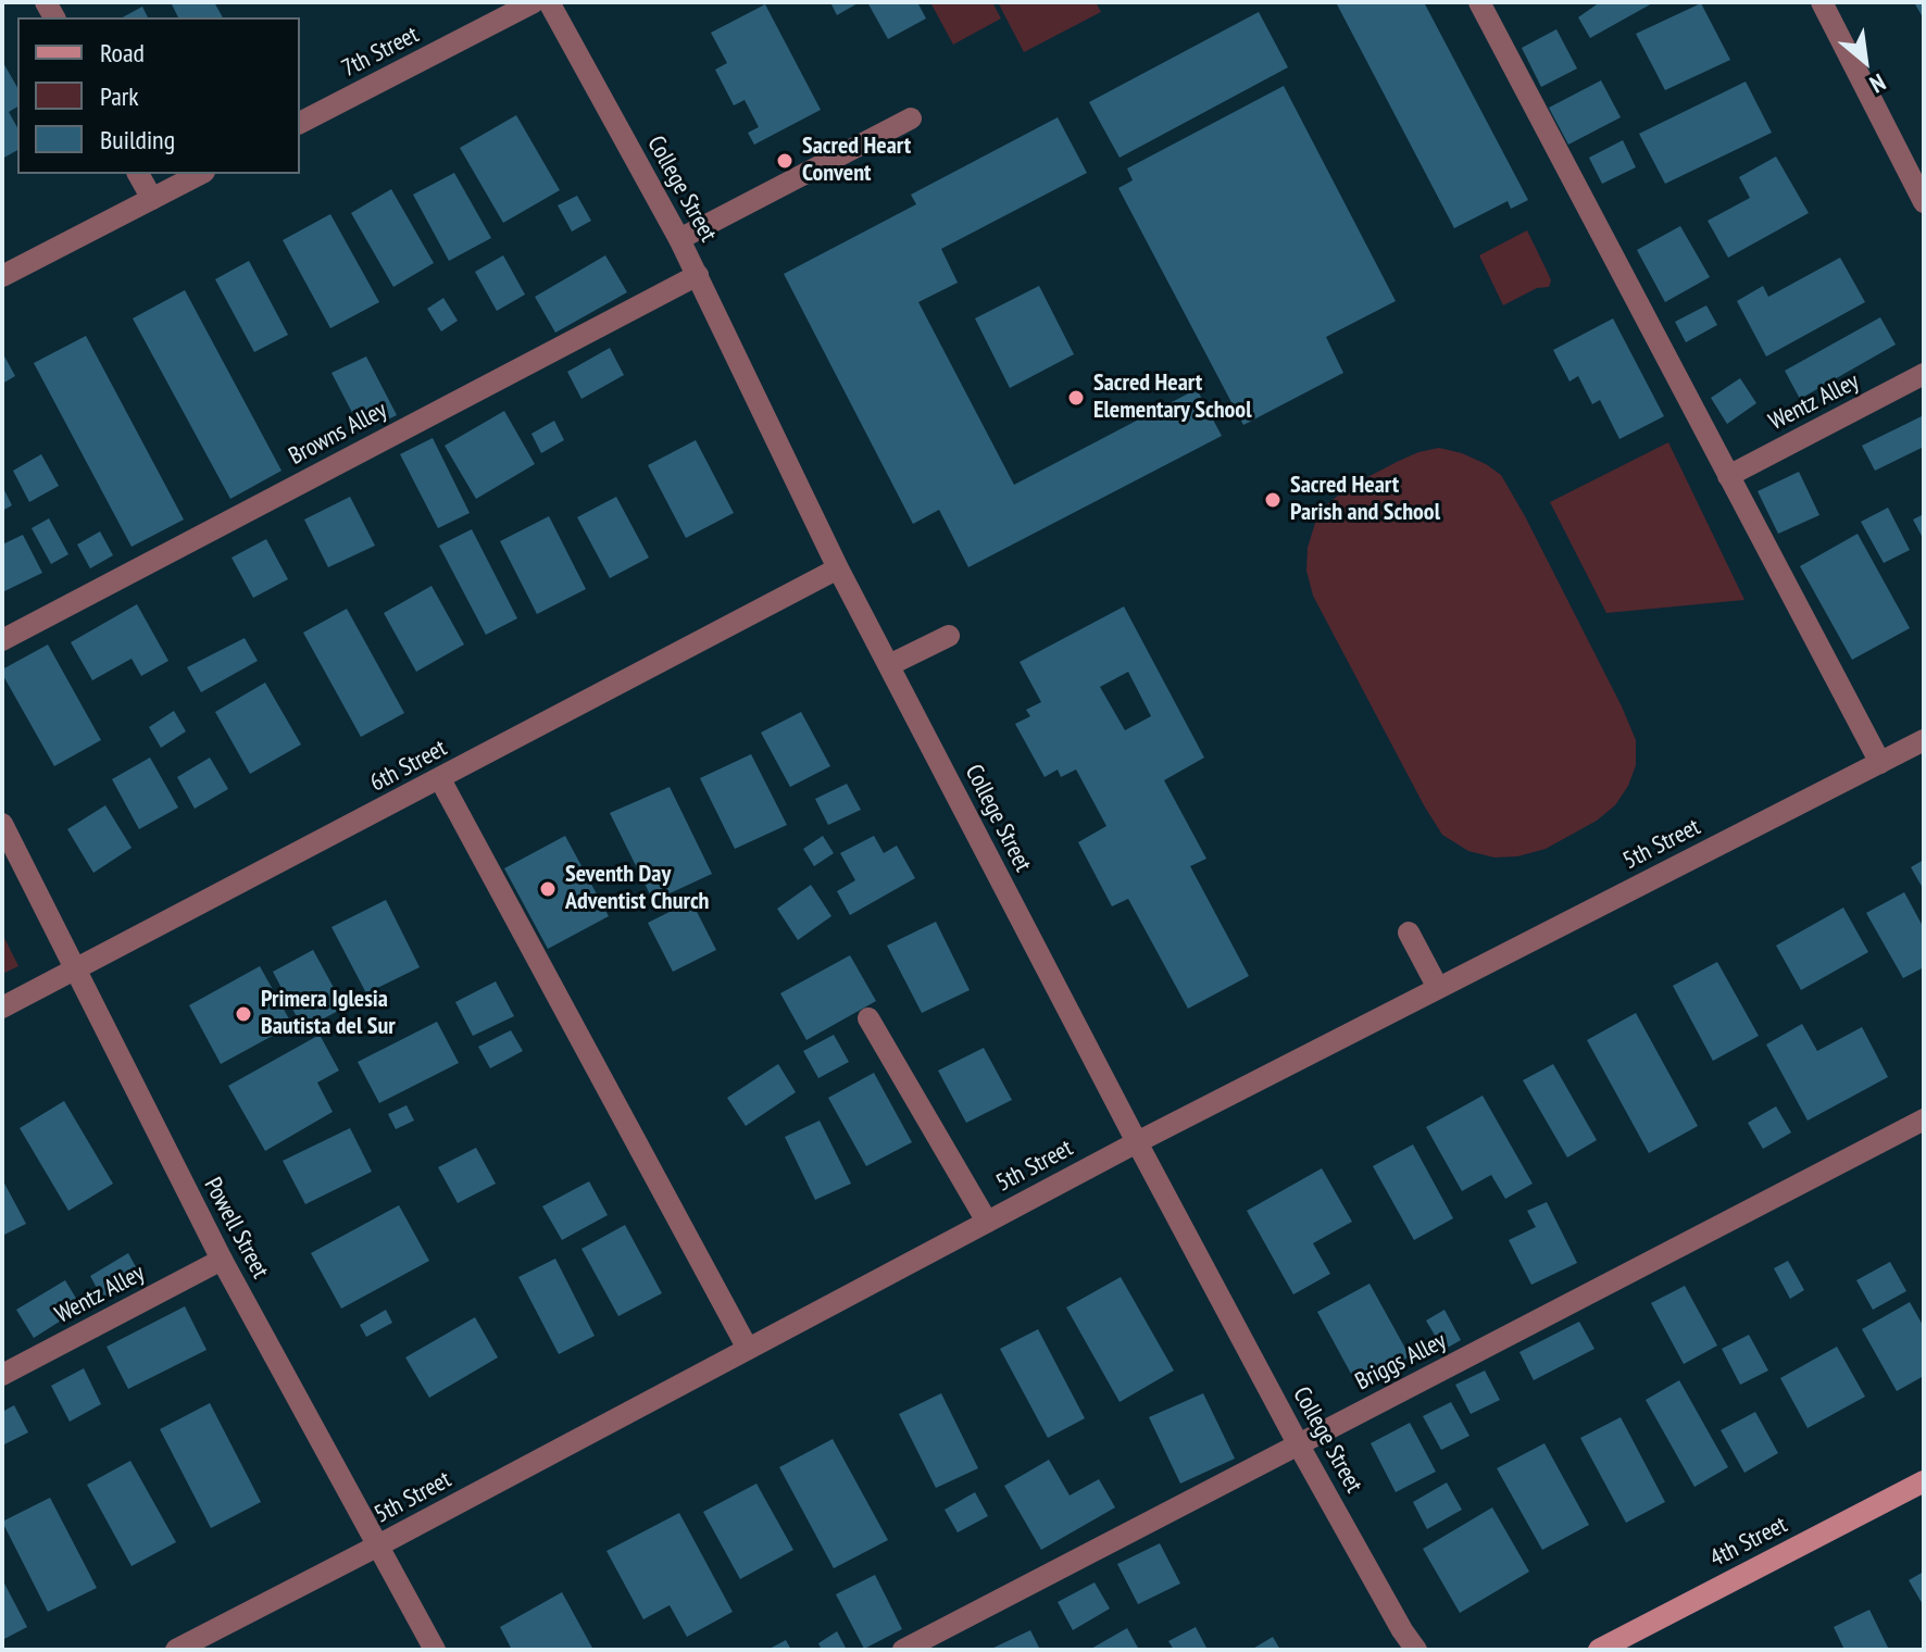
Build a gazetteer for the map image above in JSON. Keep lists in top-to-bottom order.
{
  "streets": {
    "main road": ["4th Street"],
    "street": [
      "7th Street",
      "College Street",
      "Wentz Alley",
      "Browns Alley",
      "6th Street",
      "5th Street",
      "Powell Street",
      "Briggs Alley"
    ]
  },
  "crossings": [
    ["College Street", "Browns Alley"],
    ["College Street", "6th Street"],
    ["College Street", "5th Street"],
    ["College Street", "Briggs Alley"],
    ["Wentz Alley", "Powell Street"],
    ["6th Street", "Powell Street"],
    ["5th Street", "Powell Street"]
  ],
  "places": [
    "Sacred Heart Convent",
    "Sacred Heart Elementary School",
    "Sacred Heart Parish and School",
    "Seventh Day Adventist Church",
    "Primera Iglesia Bautista del Sur"
  ],
  "legend": ["Road", "Park", "Building"],
  "north": "bottom right"
}
